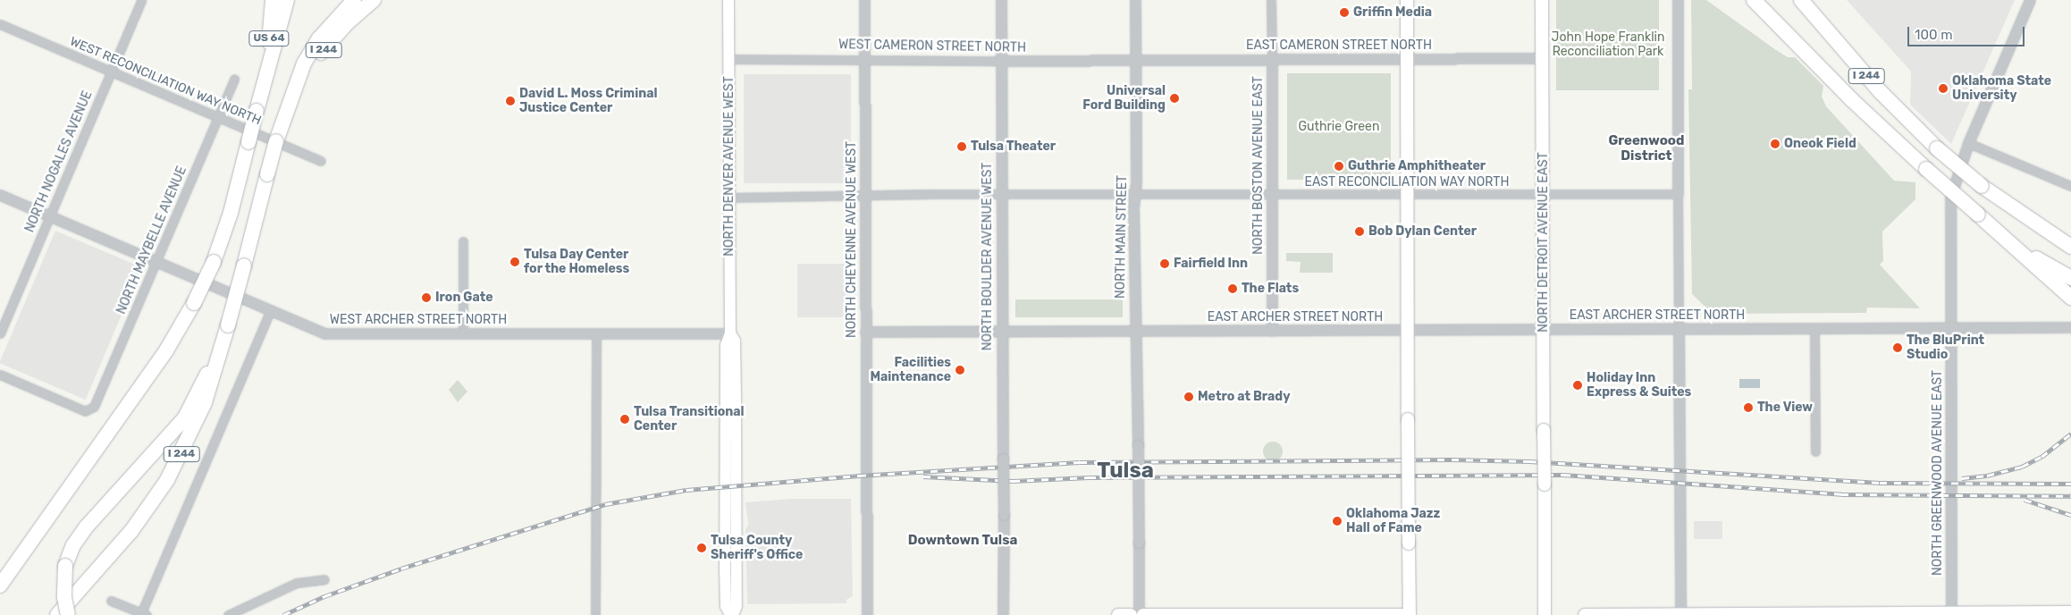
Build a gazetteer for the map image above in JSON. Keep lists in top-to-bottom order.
{
  "streets": {
    "highway": ["US 64", "I 244"],
    "main road": ["NORTH DENVER AVENUE WEST", "NORTH DETROIT AVENUE EAST"],
    "street": [
      "EAST CAMERON STREET NORTH",
      "WEST CAMERON STREET NORTH",
      "WEST RECONCILIATION WAY NORTH",
      "NORTH NOGALES AVENUE",
      "NORTH BOSTON AVENUE EAST",
      "EAST RECONCILIATION WAY NORTH",
      "NORTH MAIN STREET",
      "NORTH CHEYENNE AVENUE WEST",
      "NORTH MAYBELLE AVENUE",
      "NORTH BOULDER AVENUE WEST",
      "EAST ARCHER STREET NORTH",
      "WEST ARCHER STREET NORTH",
      "NORTH GREENWOOD AVENUE EAST"
    ]
  },
  "crossings": [
    ["EAST CAMERON STREET NORTH", "WEST CAMERON STREET NORTH"],
    ["EAST CAMERON STREET NORTH", "NORTH BOSTON AVENUE EAST"],
    ["EAST CAMERON STREET NORTH", "NORTH MAIN STREET"],
    ["EAST CAMERON STREET NORTH", "NORTH DETROIT AVENUE EAST"],
    ["WEST CAMERON STREET NORTH", "NORTH DENVER AVENUE WEST"],
    ["WEST CAMERON STREET NORTH", "NORTH MAIN STREET"],
    ["WEST CAMERON STREET NORTH", "NORTH CHEYENNE AVENUE WEST"],
    ["WEST CAMERON STREET NORTH", "NORTH BOULDER AVENUE WEST"],
    ["WEST RECONCILIATION WAY NORTH", "NORTH NOGALES AVENUE"],
    ["WEST RECONCILIATION WAY NORTH", "NORTH MAYBELLE AVENUE"],
    ["NORTH NOGALES AVENUE", "WEST ARCHER STREET NORTH"],
    ["NORTH BOSTON AVENUE EAST", "EAST RECONCILIATION WAY NORTH"],
    ["NORTH BOSTON AVENUE EAST", "EAST ARCHER STREET NORTH"],
    ["NORTH DENVER AVENUE WEST", "WEST ARCHER STREET NORTH"],
    ["EAST RECONCILIATION WAY NORTH", "NORTH MAIN STREET"],
    ["EAST RECONCILIATION WAY NORTH", "NORTH DETROIT AVENUE EAST"],
    ["NORTH MAIN STREET", "EAST ARCHER STREET NORTH"],
    ["NORTH MAYBELLE AVENUE", "WEST ARCHER STREET NORTH"],
    ["NORTH DETROIT AVENUE EAST", "EAST ARCHER STREET NORTH"],
    ["EAST ARCHER STREET NORTH", "NORTH GREENWOOD AVENUE EAST"]
  ],
  "districts": ["Greenwood District", "Tulsa", "Downtown Tulsa"],
  "parks": ["John Hope Franklin Reconciliation Park", "Guthrie Green"],
  "places": [
    "Griffin Media",
    "Oklahoma State University",
    "Universal Ford Building",
    "David L. Moss Criminal Justice Center",
    "Oneok Field",
    "Tulsa Theater",
    "Guthrie Amphitheater",
    "Bob Dylan Center",
    "Tulsa Day Center for the Homeless",
    "Fairfield Inn",
    "The Flats",
    "Iron Gate",
    "The BluPrint Studio",
    "Facilities Maintenance",
    "Holiday Inn Express & Suites",
    "Metro at Brady",
    "The View",
    "Tulsa Transitional Center",
    "Oklahoma Jazz Hall of Fame",
    "Tulsa County Sheriff's Office"
  ],
  "scale_bar": "100 m"
}
